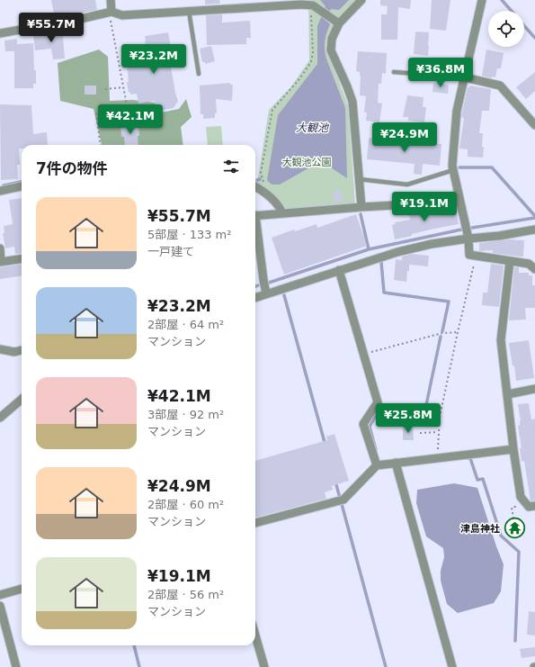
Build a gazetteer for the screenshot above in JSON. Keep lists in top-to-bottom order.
{
  "water": ["大観池"],
  "parks": ["大観池公園"],
  "places": {
    "temple": ["津島神社"]
  },
  "page": {
    "price": [
      "¥55.7M",
      "¥23.2M",
      "¥36.8M",
      "¥42.1M",
      "¥24.9M",
      "¥19.1M",
      "¥25.8M"
    ],
    "heading": "7件の物件",
    "list": [
      {
        "name": "¥55.7M",
        "note": "5部屋 · 133 m² · 一戸建て"
      },
      {
        "name": "¥23.2M",
        "note": "2部屋 · 64 m² · マンション"
      },
      {
        "name": "¥42.1M",
        "note": "3部屋 · 92 m² · マンション"
      },
      {
        "name": "¥24.9M",
        "note": "2部屋 · 60 m² · マンション"
      },
      {
        "name": "¥19.1M",
        "note": "2部屋 · 56 m² · マンション"
      }
    ]
  }
}
